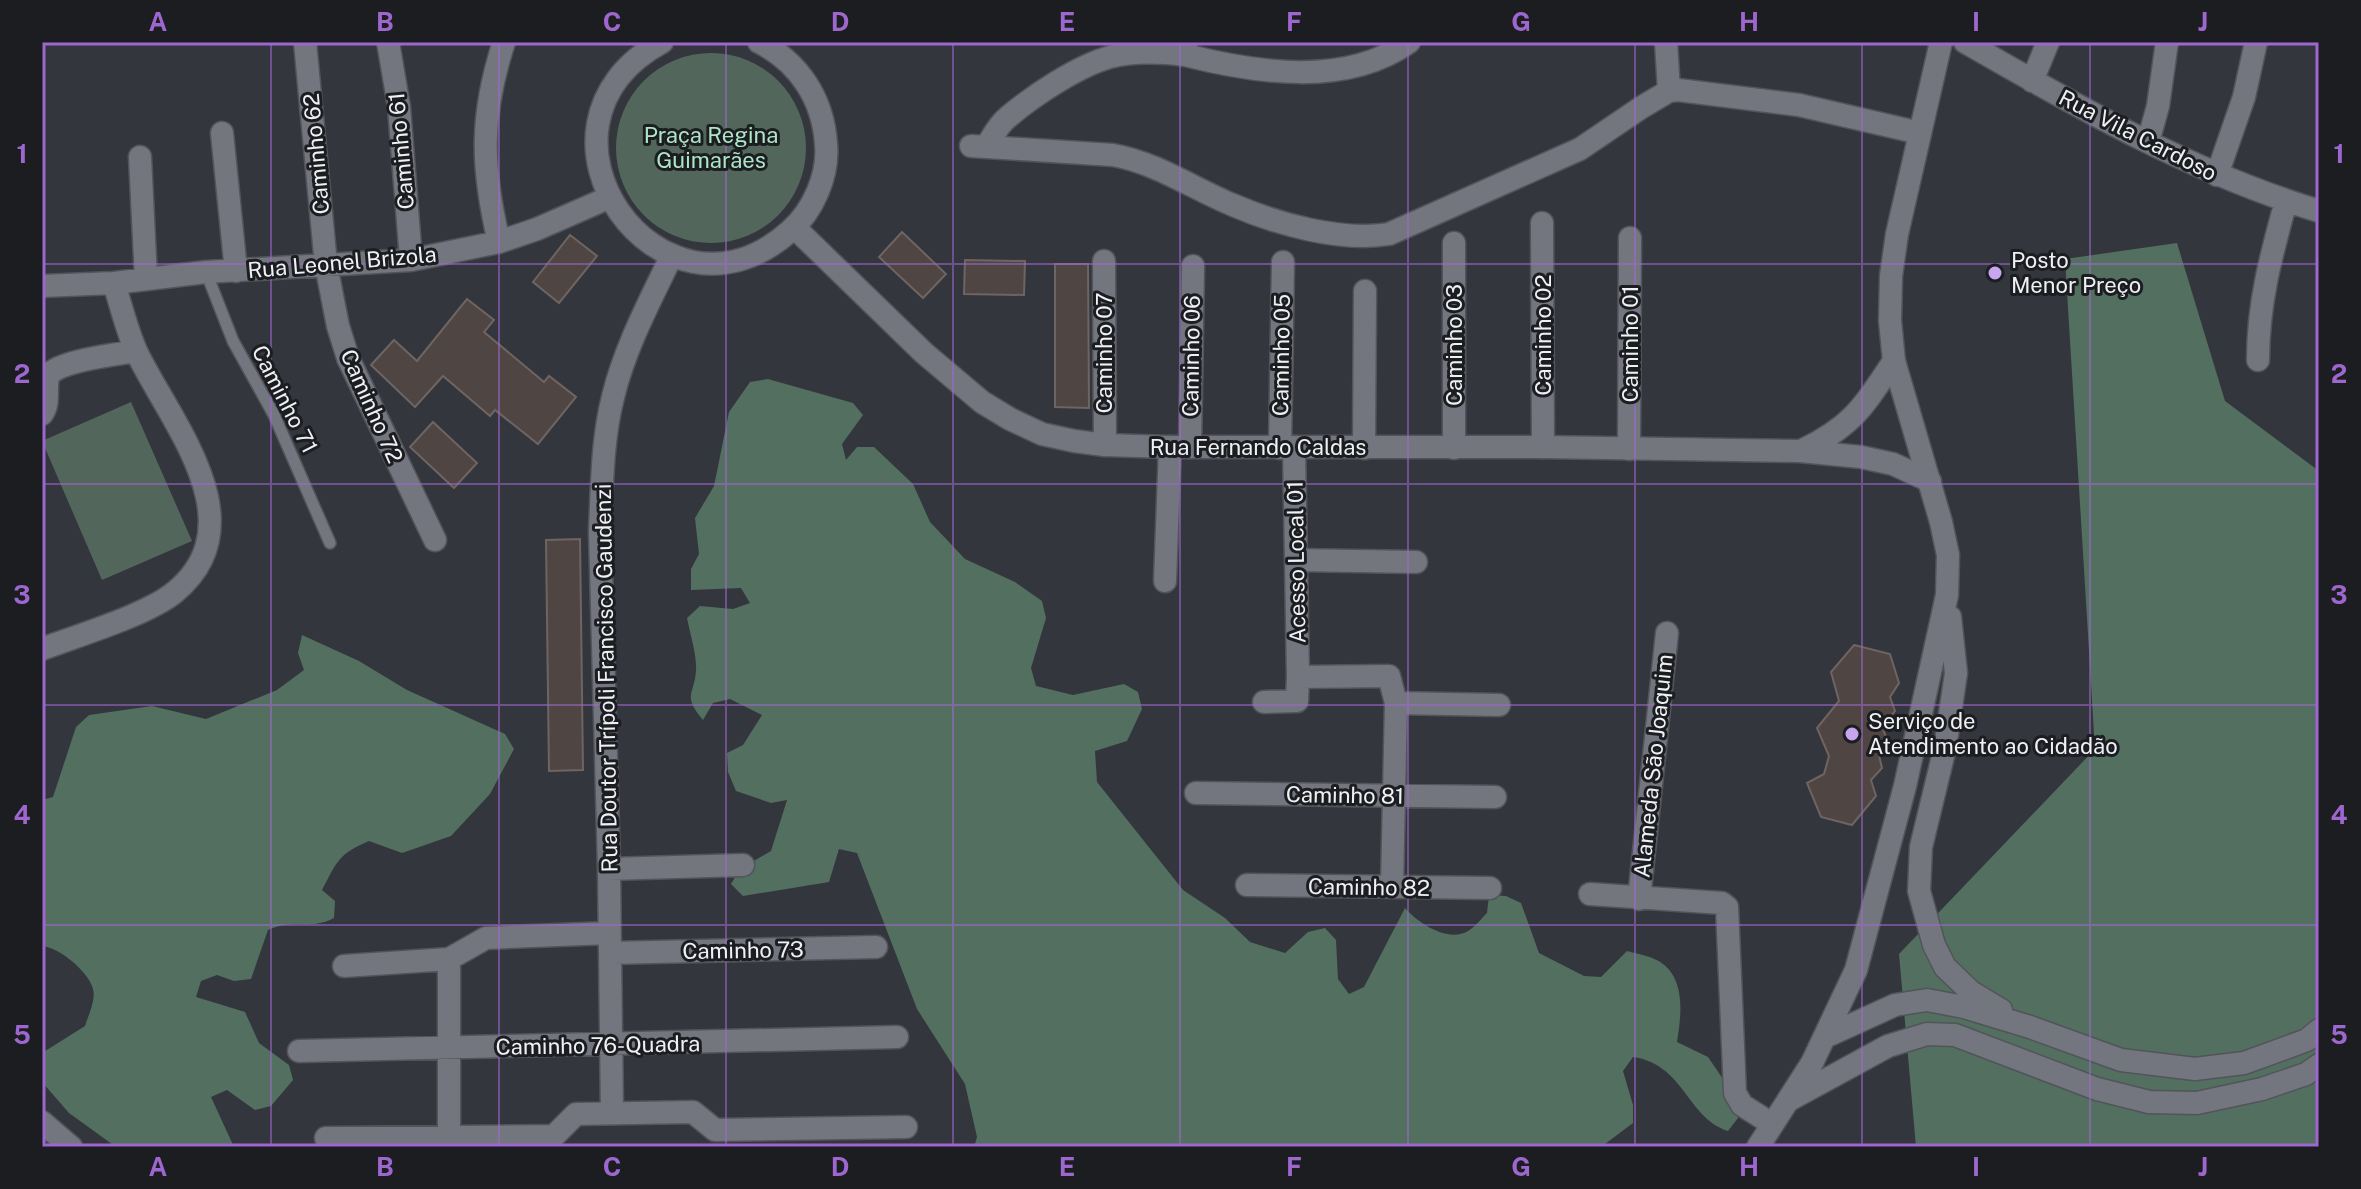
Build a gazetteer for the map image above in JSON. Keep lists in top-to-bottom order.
{
  "streets": {
    "street": [
      "Rua Vila Cardoso",
      "Caminho 61",
      "Caminho 62",
      "Rua Leonel Brizola",
      "Caminho 02",
      "Caminho 01",
      "Caminho 03",
      "Caminho 07",
      "Caminho 05",
      "Caminho 06",
      "Caminho 72",
      "Rua Fernando Caldas",
      "Acesso Local 01",
      "Rua Doutor Trípoli Francisco Gaudenzi",
      "Alameda São Joaquim",
      "Caminho 81",
      "Caminho 82",
      "Caminho 73",
      "Caminho 76-Quadra"
    ],
    "lane": ["Caminho 71"]
  },
  "crossings": [
    ["Caminho 61", "Rua Leonel Brizola"],
    ["Caminho 62", "Rua Leonel Brizola"],
    ["Caminho 62", "Caminho 72"],
    ["Rua Leonel Brizola", "Caminho 71"],
    ["Rua Leonel Brizola", "Caminho 72"],
    ["Caminho 02", "Rua Fernando Caldas"],
    ["Caminho 01", "Rua Fernando Caldas"],
    ["Caminho 03", "Rua Fernando Caldas"],
    ["Caminho 07", "Rua Fernando Caldas"],
    ["Caminho 05", "Rua Fernando Caldas"],
    ["Caminho 05", "Acesso Local 01"],
    ["Caminho 06", "Rua Fernando Caldas"],
    ["Rua Fernando Caldas", "Acesso Local 01"],
    ["Rua Doutor Trípoli Francisco Gaudenzi", "Caminho 73"],
    ["Rua Doutor Trípoli Francisco Gaudenzi", "Caminho 76-Quadra"]
  ],
  "parks": ["Praça Regina Guimarães"],
  "places": ["Posto Menor Preço", "Serviço de Atendimento ao Cidadão"],
  "grid": {
    "columns": [
      "A",
      "B",
      "C",
      "D",
      "E",
      "F",
      "G",
      "H",
      "I",
      "J"
    ],
    "rows": [
      "1",
      "2",
      "3",
      "4",
      "5"
    ]
  }
}
